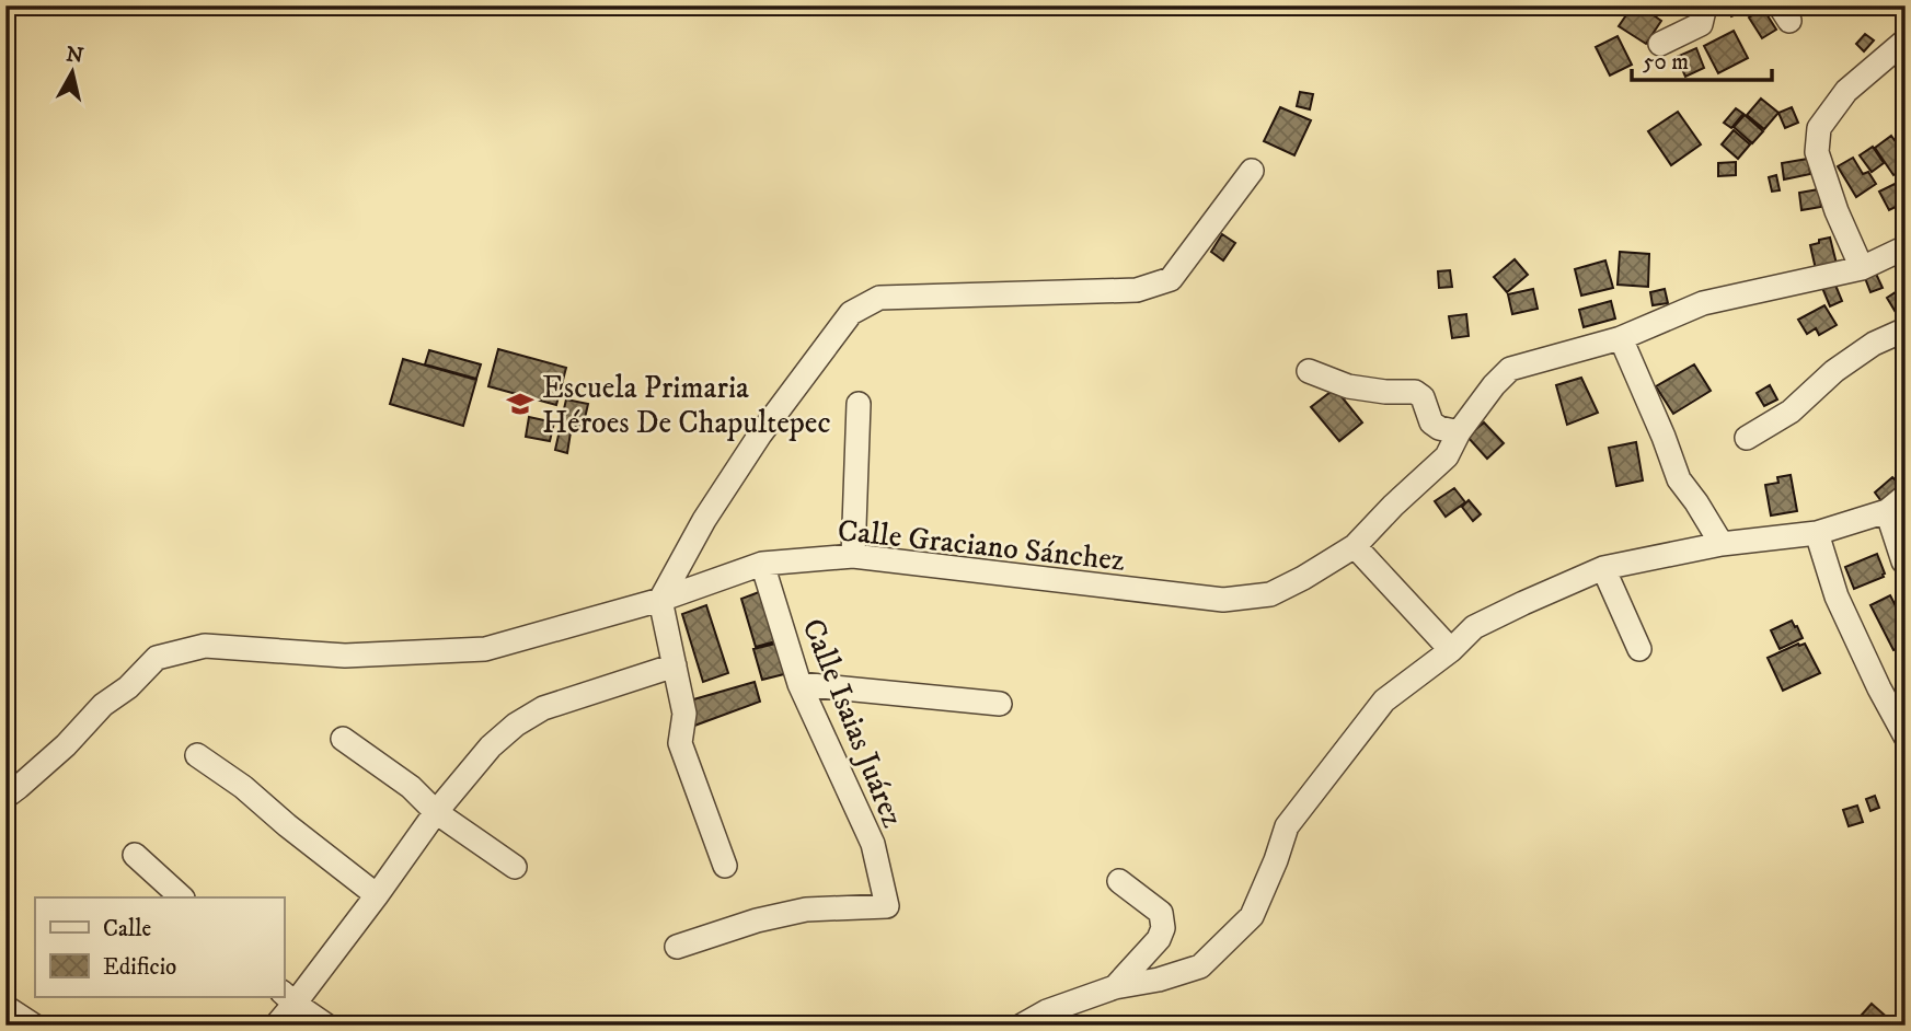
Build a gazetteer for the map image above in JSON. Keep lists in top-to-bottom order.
{
  "streets": {
    "street": ["Calle Graciano Sánchez", "Calle Isaias Juárez"]
  },
  "crossings": [
    ["Calle Graciano Sánchez", "Calle Isaias Juárez"]
  ],
  "places": {
    "school or university": ["Escuela Primaria Héroes De Chapultepec"]
  },
  "legend": ["Calle", "Edificio"],
  "scale_bar": "50 m",
  "north": "top"
}
